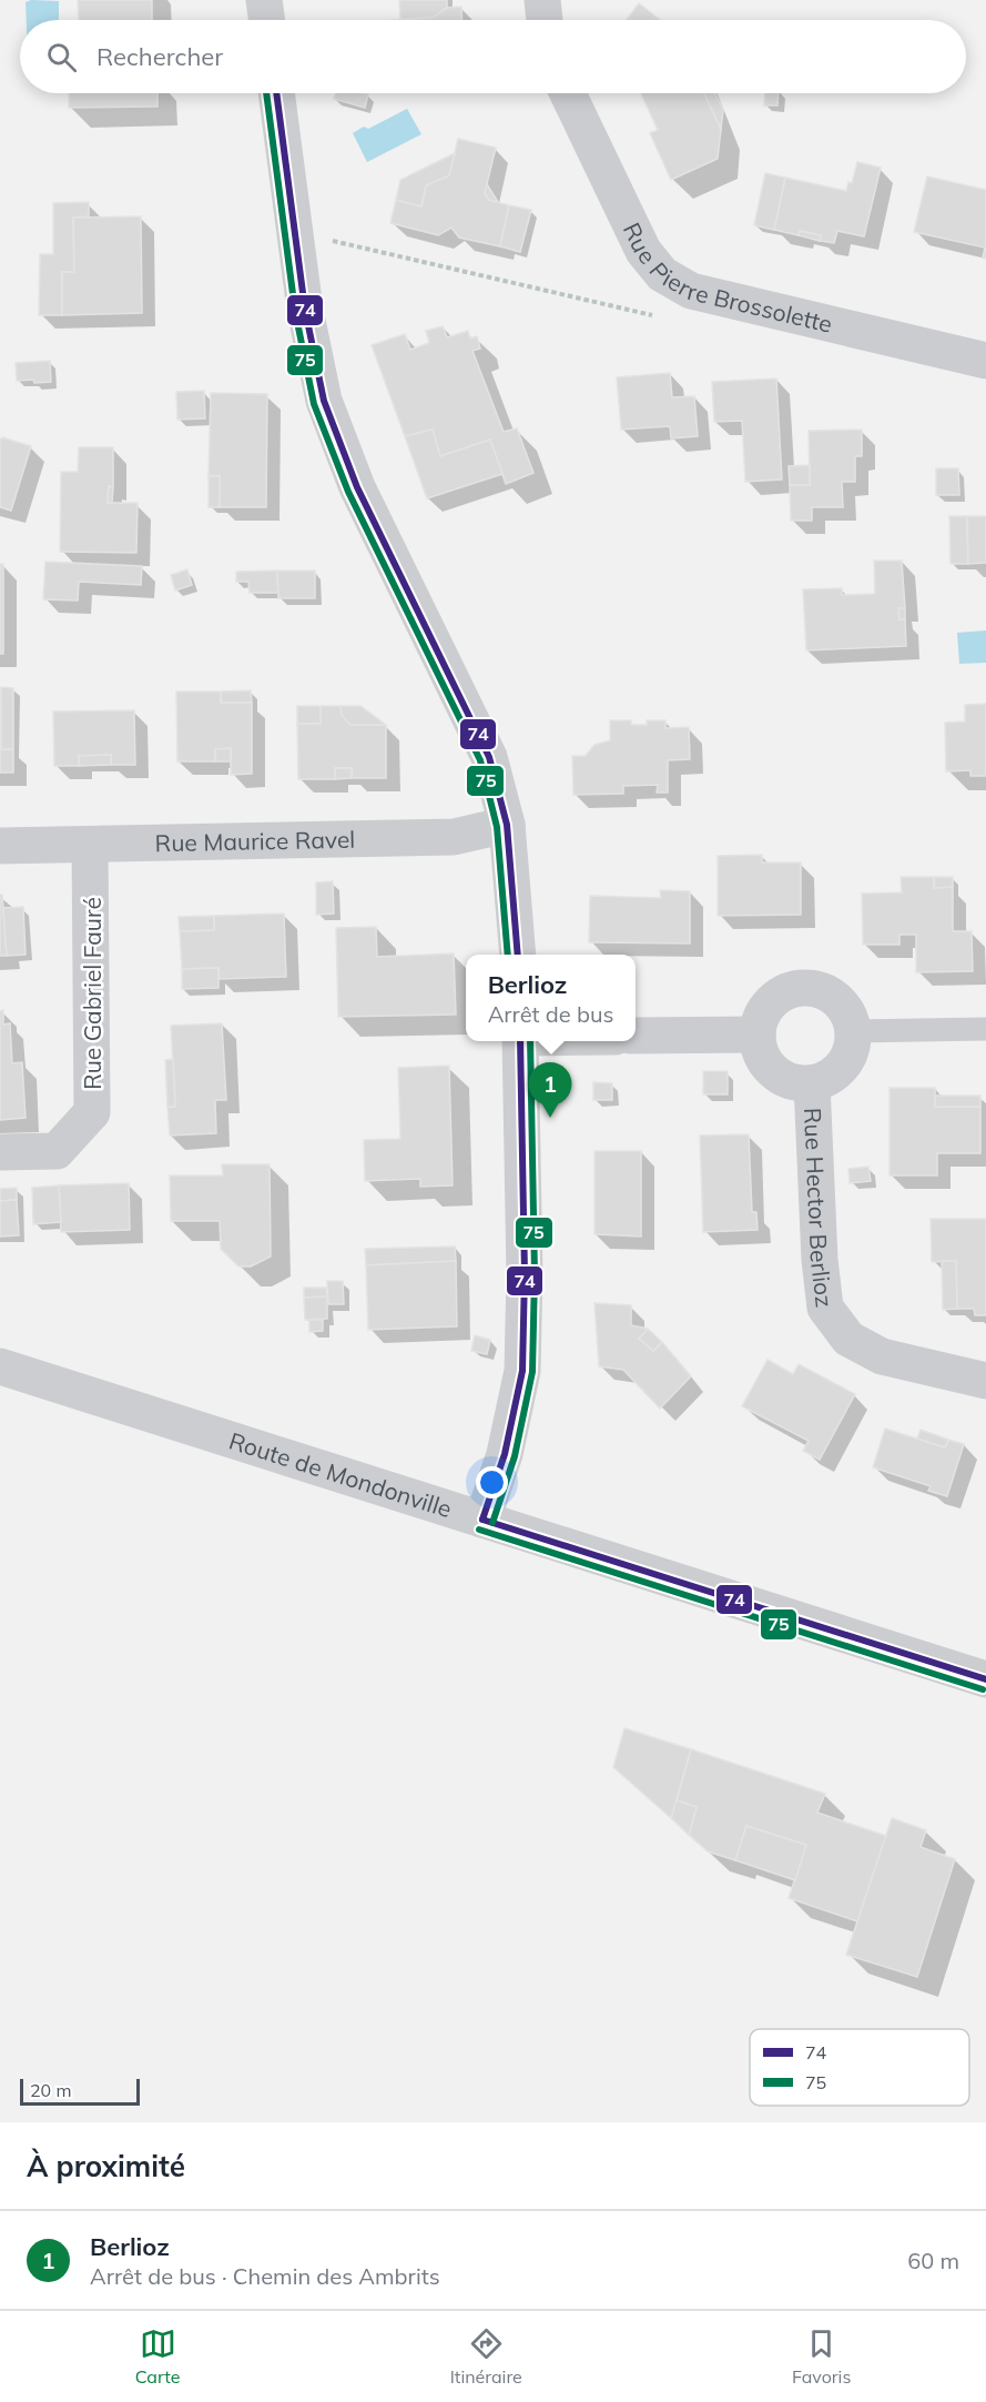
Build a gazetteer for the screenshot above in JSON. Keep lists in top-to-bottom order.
{
  "streets": {
    "street": [
      "Rue Pierre Brossolette",
      "Rue Maurice Ravel",
      "Rue Gabriel Fauré",
      "Rue Hector Berlioz",
      "Route de Mondonville"
    ]
  },
  "crossings": [
    ["Rue Maurice Ravel", "Rue Gabriel Fauré"]
  ],
  "lines": ["transit line 74", "transit line 75"],
  "legend": ["74", "75"],
  "scale_bar": "20 m",
  "page": {
    "search": "Rechercher",
    "popup": ["Berlioz", "Arrêt de bus"],
    "pins": "1",
    "scale": "20 m",
    "heading": "À proximité",
    "list": [
      {
        "mark": "1",
        "name": "Berlioz",
        "note": "Arrêt de bus · Chemin des Ambrits",
        "value": "60 m"
      }
    ],
    "nav": ["Carte", "Itinéraire", "Favoris"]
  }
}
